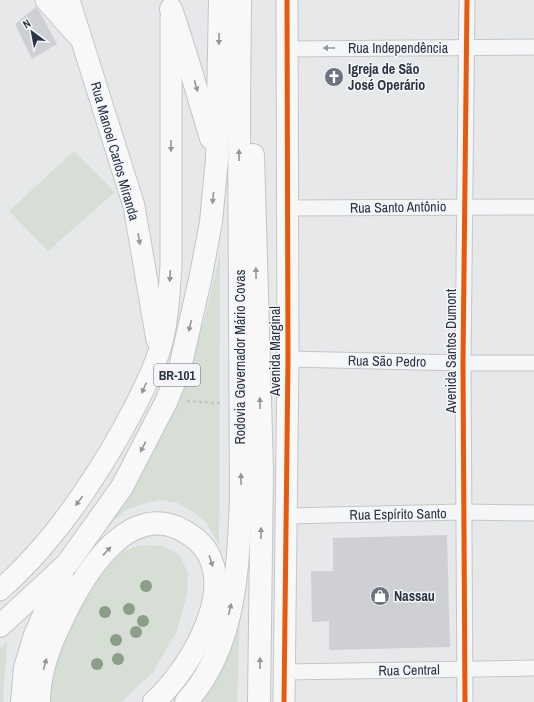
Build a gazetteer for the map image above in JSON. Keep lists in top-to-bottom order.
{
  "streets": {
    "main road": ["Rodovia Governador Mário Covas", "BR-101"],
    "street": [
      "Rua Independência",
      "Rua Manoel Carlos Miranda",
      "Rua Santo Antônio",
      "Avenida Marginal",
      "Avenida Santos Dumont",
      "Rua São Pedro",
      "Rua Espírito Santo",
      "Rua Central"
    ]
  },
  "crossings": [
    ["Rua Independência", "Avenida Marginal"],
    ["Rua Independência", "Avenida Santos Dumont"],
    ["Rua Santo Antônio", "Avenida Marginal"],
    ["Rua Santo Antônio", "Avenida Santos Dumont"],
    ["Avenida Marginal", "Rua São Pedro"],
    ["Avenida Marginal", "Rua Espírito Santo"],
    ["Avenida Marginal", "Rua Central"],
    ["Avenida Santos Dumont", "Rua São Pedro"],
    ["Avenida Santos Dumont", "Rua Espírito Santo"],
    ["Avenida Santos Dumont", "Rua Central"]
  ],
  "one_way": ["Rua Independência"],
  "places": {
    "church": ["Igreja de São José Operário"],
    "shop": ["Nassau"]
  },
  "north": "top left"
}
